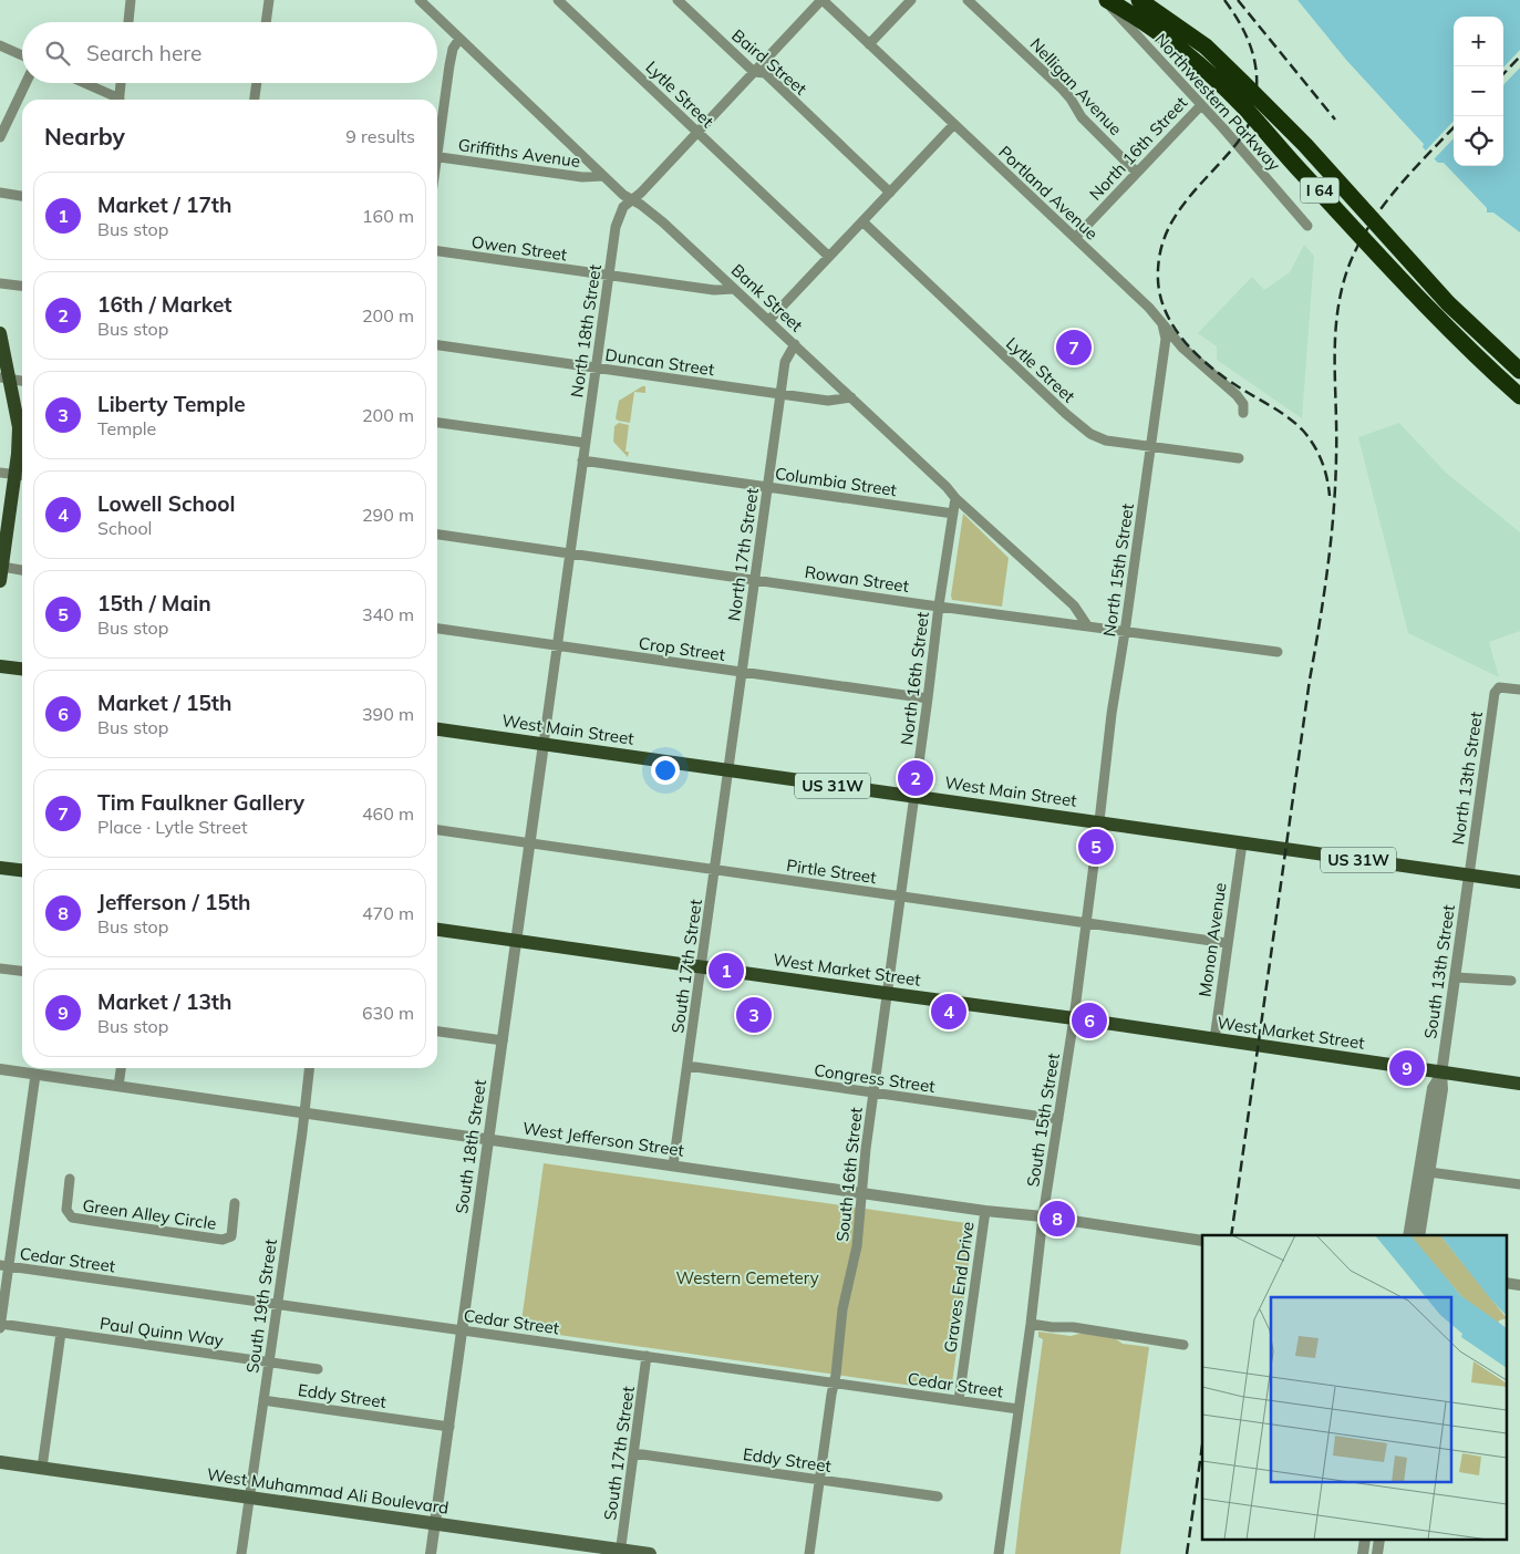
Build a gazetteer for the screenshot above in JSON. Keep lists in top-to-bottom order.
{
  "streets": {
    "highway": ["I 64"],
    "main road": [
      "West Main Street",
      "US 31W",
      "West Market Street",
      "West Muhammad Ali Boulevard"
    ],
    "street": [
      "Baird Street",
      "Nelligan Avenue",
      "Lytle Street",
      "Northwestern Parkway",
      "North 16th Street",
      "Griffiths Avenue",
      "Portland Avenue",
      "Owen Street",
      "Bank Street",
      "North 18th Street",
      "Duncan Street",
      "Columbia Street",
      "North 17th Street",
      "North 15th Street",
      "Rowan Street",
      "Crop Street",
      "North 13th Street",
      "Pirtle Street",
      "Monon Avenue",
      "South 17th Street",
      "South 13th Street",
      "Congress Street",
      "South 15th Street",
      "West Jefferson Street",
      "South 18th Street",
      "South 16th Street",
      "Green Alley Circle",
      "Cedar Street",
      "Graves End Drive",
      "South 19th Street",
      "Paul Quinn Way",
      "Eddy Street"
    ]
  },
  "crossings": [
    ["Baird Street", "North 18th Street"],
    ["Nelligan Avenue", "North 16th Street"],
    ["Lytle Street", "North 18th Street"],
    ["Lytle Street", "North 15th Street"],
    ["Northwestern Parkway", "North 16th Street"],
    ["Northwestern Parkway", "I 64"],
    ["North 16th Street", "Portland Avenue"],
    ["North 16th Street", "Bank Street"],
    ["North 16th Street", "Columbia Street"],
    ["North 16th Street", "Rowan Street"],
    ["North 16th Street", "Crop Street"],
    ["North 16th Street", "West Main Street"],
    ["North 16th Street", "South 16th Street"],
    ["Griffiths Avenue", "Bank Street"],
    ["Portland Avenue", "North 18th Street"],
    ["Portland Avenue", "North 15th Street"],
    ["Owen Street", "Bank Street"],
    ["Owen Street", "North 18th Street"],
    ["Bank Street", "North 18th Street"],
    ["Bank Street", "Duncan Street"],
    ["Bank Street", "North 17th Street"],
    ["Bank Street", "Rowan Street"],
    ["North 18th Street", "Duncan Street"],
    ["North 18th Street", "Columbia Street"],
    ["North 18th Street", "Rowan Street"],
    ["North 18th Street", "Crop Street"],
    ["North 18th Street", "West Main Street"],
    ["North 18th Street", "South 18th Street"],
    ["Duncan Street", "North 17th Street"],
    ["Columbia Street", "North 17th Street"],
    ["North 17th Street", "Rowan Street"],
    ["North 17th Street", "Crop Street"],
    ["North 17th Street", "West Main Street"],
    ["North 17th Street", "South 17th Street"],
    ["North 15th Street", "Rowan Street"],
    ["North 15th Street", "West Main Street"],
    ["North 15th Street", "South 15th Street"],
    ["West Main Street", "North 13th Street"],
    ["West Main Street", "Monon Avenue"],
    ["West Main Street", "South 17th Street"],
    ["West Main Street", "South 13th Street"],
    ["West Main Street", "South 15th Street"],
    ["West Main Street", "South 18th Street"],
    ["West Main Street", "South 16th Street"],
    ["North 13th Street", "South 13th Street"],
    ["Pirtle Street", "Monon Avenue"],
    ["Pirtle Street", "South 17th Street"],
    ["Pirtle Street", "South 15th Street"],
    ["Pirtle Street", "South 18th Street"],
    ["Pirtle Street", "South 16th Street"],
    ["Monon Avenue", "West Market Street"],
    ["South 17th Street", "West Market Street"],
    ["South 17th Street", "Congress Street"],
    ["South 17th Street", "West Jefferson Street"],
    ["South 17th Street", "Cedar Street"],
    ["South 17th Street", "Eddy Street"],
    ["South 17th Street", "West Muhammad Ali Boulevard"],
    ["West Market Street", "South 13th Street"],
    ["West Market Street", "South 15th Street"],
    ["West Market Street", "South 18th Street"],
    ["West Market Street", "South 16th Street"],
    ["Congress Street", "South 15th Street"],
    ["Congress Street", "South 16th Street"],
    ["South 15th Street", "West Jefferson Street"],
    ["South 15th Street", "Cedar Street"],
    ["West Jefferson Street", "South 18th Street"],
    ["West Jefferson Street", "South 16th Street"],
    ["West Jefferson Street", "Graves End Drive"],
    ["West Jefferson Street", "South 19th Street"],
    ["South 18th Street", "Cedar Street"],
    ["South 18th Street", "Eddy Street"],
    ["South 18th Street", "West Muhammad Ali Boulevard"],
    ["South 16th Street", "Cedar Street"],
    ["South 16th Street", "Eddy Street"],
    ["Cedar Street", "Graves End Drive"],
    ["Cedar Street", "South 19th Street"],
    ["South 19th Street", "Paul Quinn Way"],
    ["South 19th Street", "Eddy Street"],
    ["South 19th Street", "West Muhammad Ali Boulevard"]
  ],
  "parks": ["Western Cemetery"],
  "page": {
    "map_buttons": ["+", "−"],
    "search": "Search here",
    "heading": ["Nearby", "9 results"],
    "list": [
      {
        "mark": "1",
        "name": "Market / 17th",
        "note": "Bus stop",
        "value": "160 m"
      },
      {
        "mark": "2",
        "name": "16th / Market",
        "note": "Bus stop",
        "value": "200 m"
      },
      {
        "mark": "3",
        "name": "Liberty Temple",
        "note": "Temple",
        "value": "200 m"
      },
      {
        "mark": "4",
        "name": "Lowell School",
        "note": "School",
        "value": "290 m"
      },
      {
        "mark": "5",
        "name": "15th / Main",
        "note": "Bus stop",
        "value": "340 m"
      },
      {
        "mark": "6",
        "name": "Market / 15th",
        "note": "Bus stop",
        "value": "390 m"
      },
      {
        "mark": "7",
        "name": "Tim Faulkner Gallery",
        "note": "Place · Lytle Street",
        "value": "460 m"
      },
      {
        "mark": "8",
        "name": "Jefferson / 15th",
        "note": "Bus stop",
        "value": "470 m"
      },
      {
        "mark": "9",
        "name": "Market / 13th",
        "note": "Bus stop",
        "value": "630 m"
      }
    ],
    "pins": [
      "7",
      "2",
      "5",
      "1",
      "4",
      "3",
      "6",
      "9",
      "8"
    ]
  }
}
